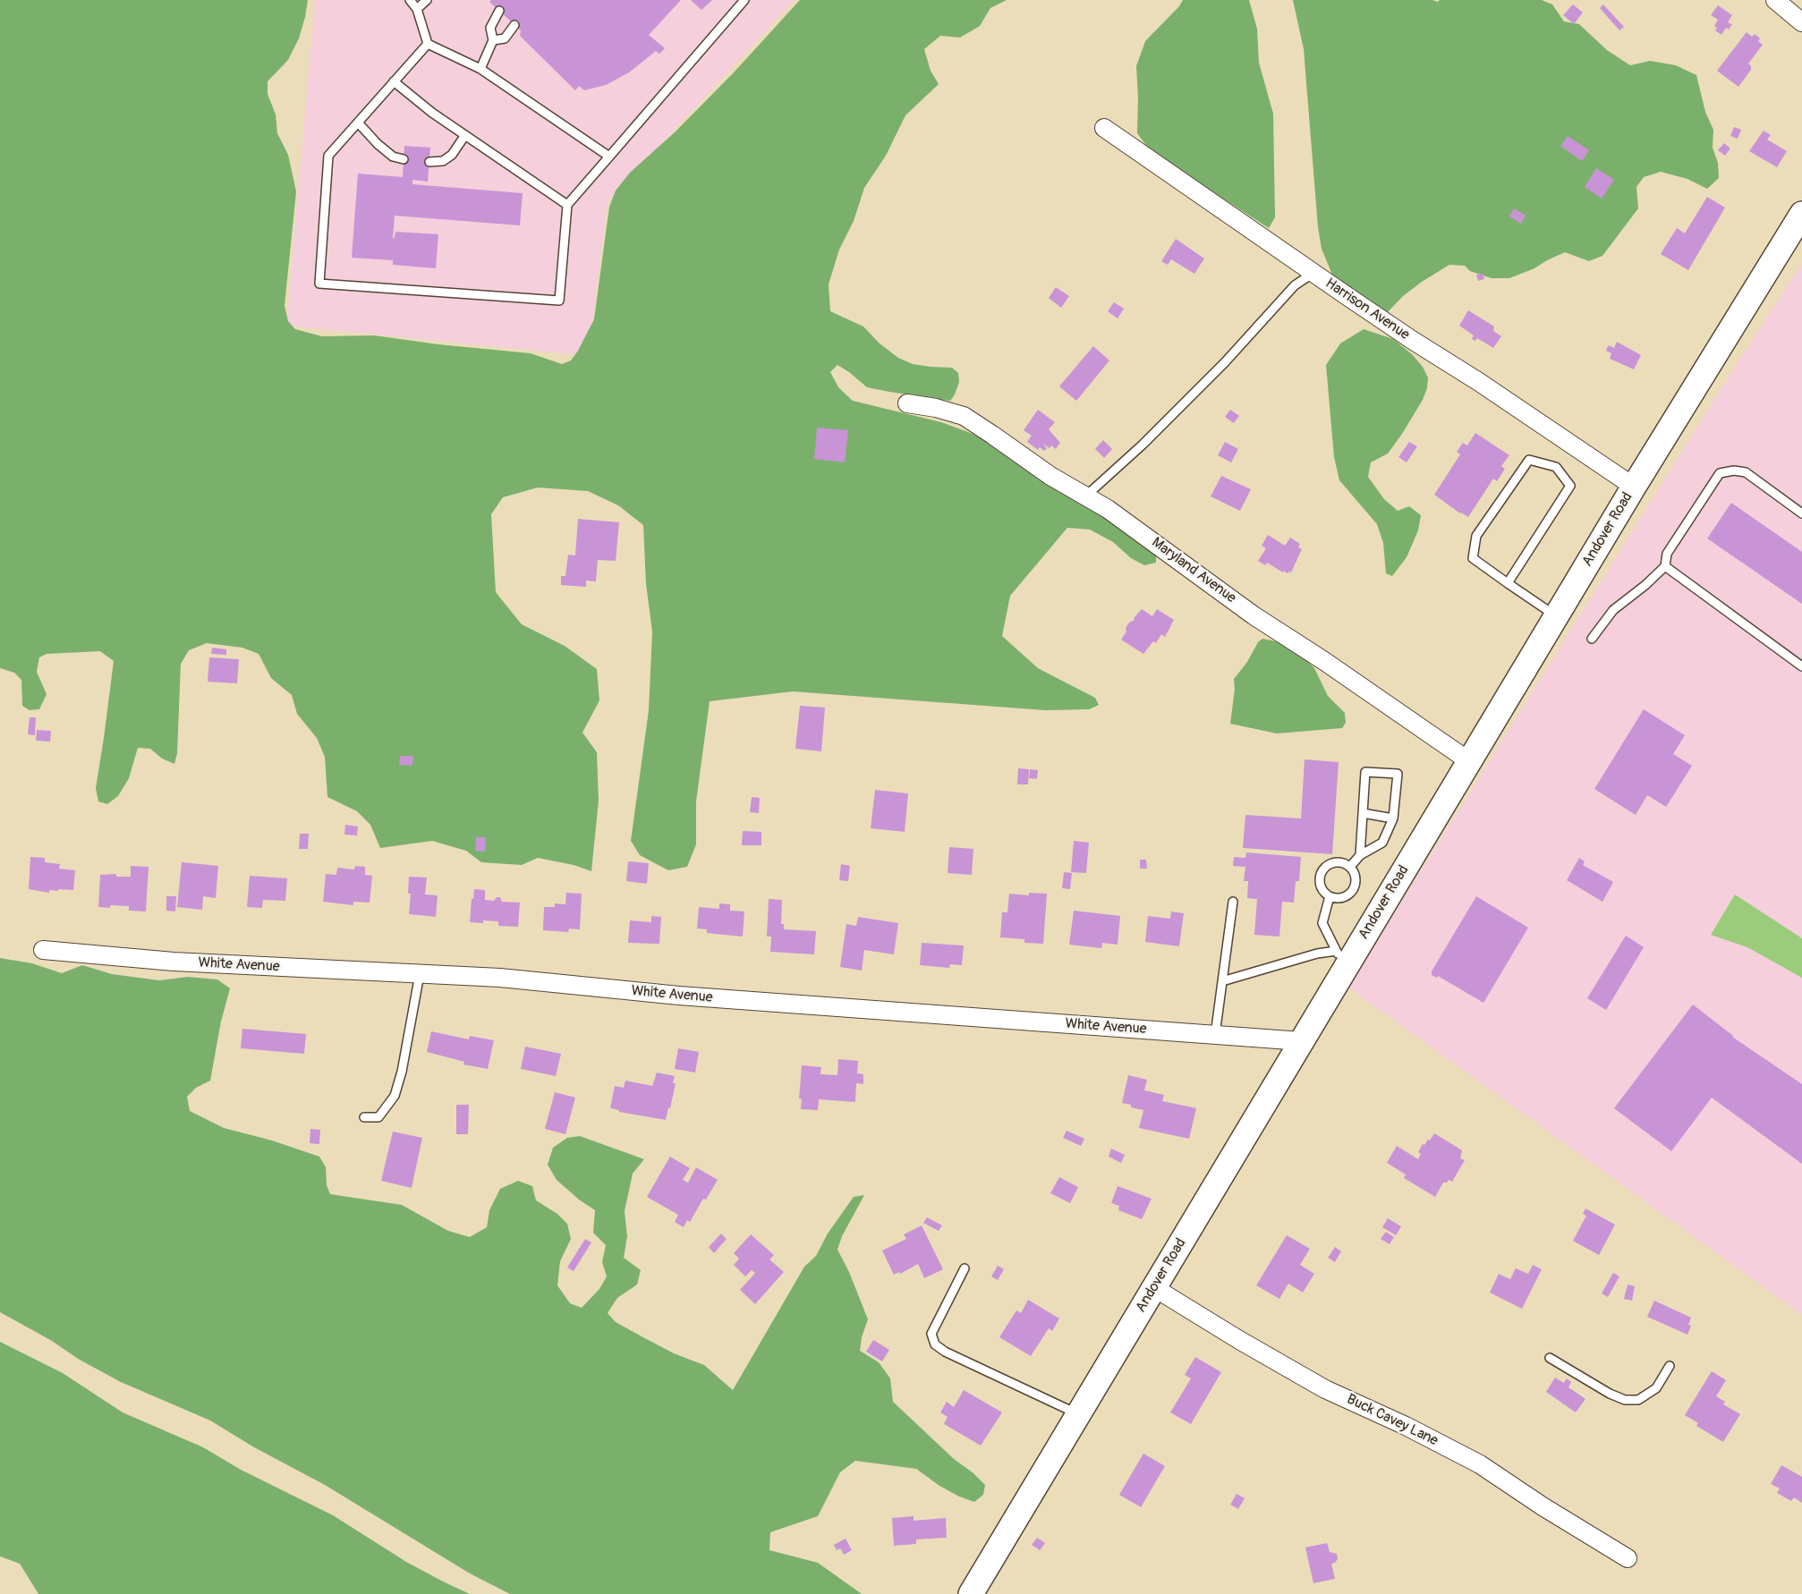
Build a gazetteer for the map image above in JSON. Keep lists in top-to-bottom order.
{
  "streets": {
    "street": [
      "Harrison Avenue",
      "Andover Road",
      "Maryland Avenue",
      "White Avenue",
      "Buck Cavey Lane"
    ]
  },
  "crossings": [
    ["Harrison Avenue", "Andover Road"],
    ["Andover Road", "Maryland Avenue"],
    ["Andover Road", "White Avenue"],
    ["Andover Road", "Buck Cavey Lane"]
  ]
}
